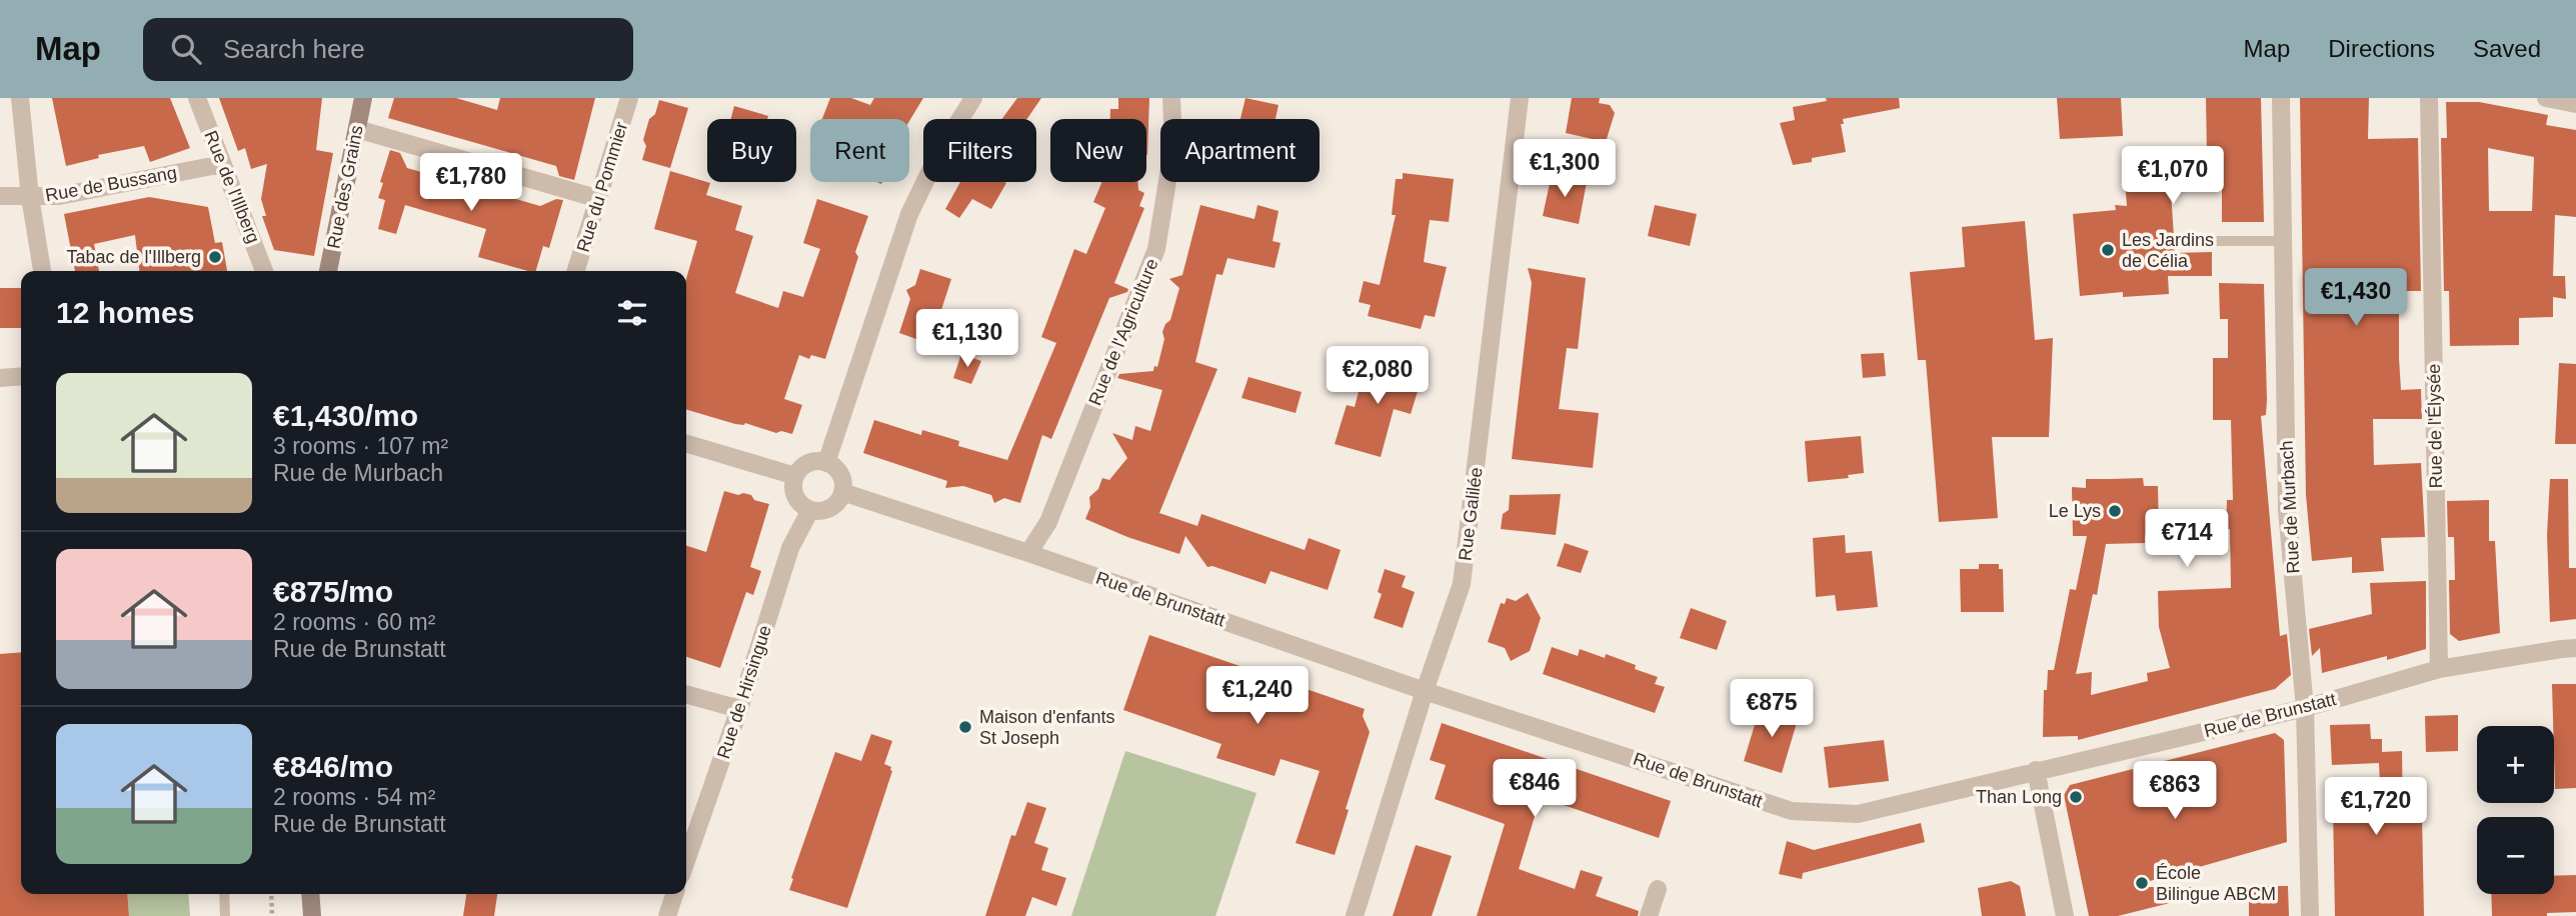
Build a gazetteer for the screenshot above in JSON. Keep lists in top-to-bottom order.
{
  "streets": {
    "street": [
      "Rue de Bussang",
      "Rue de l'Illberg",
      "Rue des Grains",
      "Rue du Pommier",
      "Rue de l'Agriculture",
      "Rue de l'Élysée",
      "Rue de Murbach",
      "Rue Galilée",
      "Rue de Brunstatt",
      "Rue de Hirsingue"
    ]
  },
  "crossings": [
    ["Rue de Bussang", "Rue de l'Illberg"],
    ["Rue de l'Agriculture", "Rue de Brunstatt"],
    ["Rue de l'Élysée", "Rue de Brunstatt"],
    ["Rue de Murbach", "Rue de Brunstatt"],
    ["Rue Galilée", "Rue de Brunstatt"],
    ["Rue de Brunstatt", "Rue de Hirsingue"]
  ],
  "places": [
    "Les Jardins de Célia",
    "Tabac de l'Illberg",
    "Le Lys",
    "Maison d'enfants St Joseph",
    "Than Long",
    "École Bilingue ABCM"
  ],
  "page": {
    "header": "Map",
    "search": "Search here",
    "nav": ["Map", "Directions", "Saved"],
    "chip": [
      "Buy",
      "Rent",
      "Filters",
      "New",
      "Apartment"
    ],
    "price": [
      "€1,300",
      "€1,070",
      "€1,780",
      "€1,430",
      "€1,130",
      "€2,080",
      "€714",
      "€1,240",
      "€875",
      "€846",
      "€863",
      "€1,720"
    ],
    "heading": "12 homes",
    "list": [
      {
        "name": "€1,430/mo",
        "note": "3 rooms · 107 m² · Rue de Murbach"
      },
      {
        "name": "€875/mo",
        "note": "2 rooms · 60 m² · Rue de Brunstatt"
      },
      {
        "name": "€846/mo",
        "note": "2 rooms · 54 m² · Rue de Brunstatt"
      }
    ],
    "map_buttons": ["+", "−"]
  }
}
